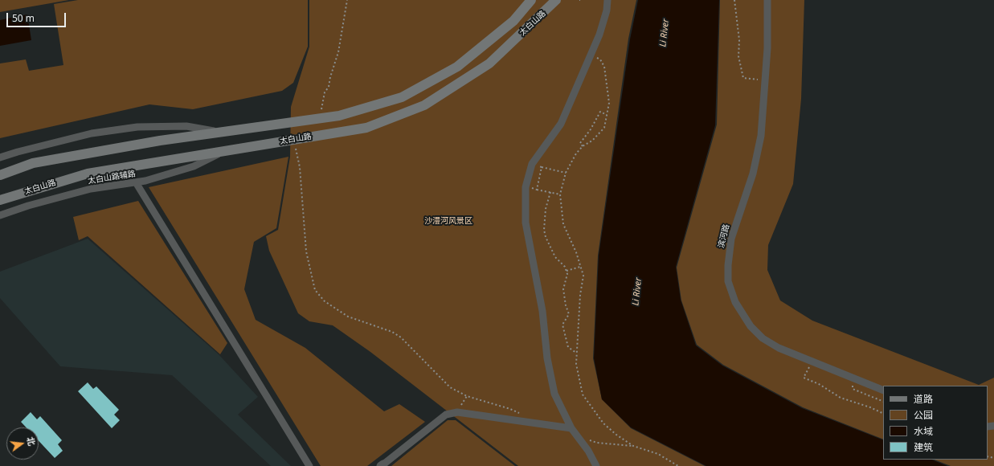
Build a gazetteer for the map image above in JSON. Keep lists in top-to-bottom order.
{
  "streets": {
    "main road": ["太白山路"],
    "street": ["太白山路辅路", "滨河路"]
  },
  "crossings": [
    ["太白山路", "太白山路辅路"]
  ],
  "water": ["Li River"],
  "parks": ["沙澧河风景区"],
  "legend": [
    "道路",
    "公园",
    "水域",
    "建筑"
  ],
  "scale_bar": "50 m",
  "north": "right"
}
